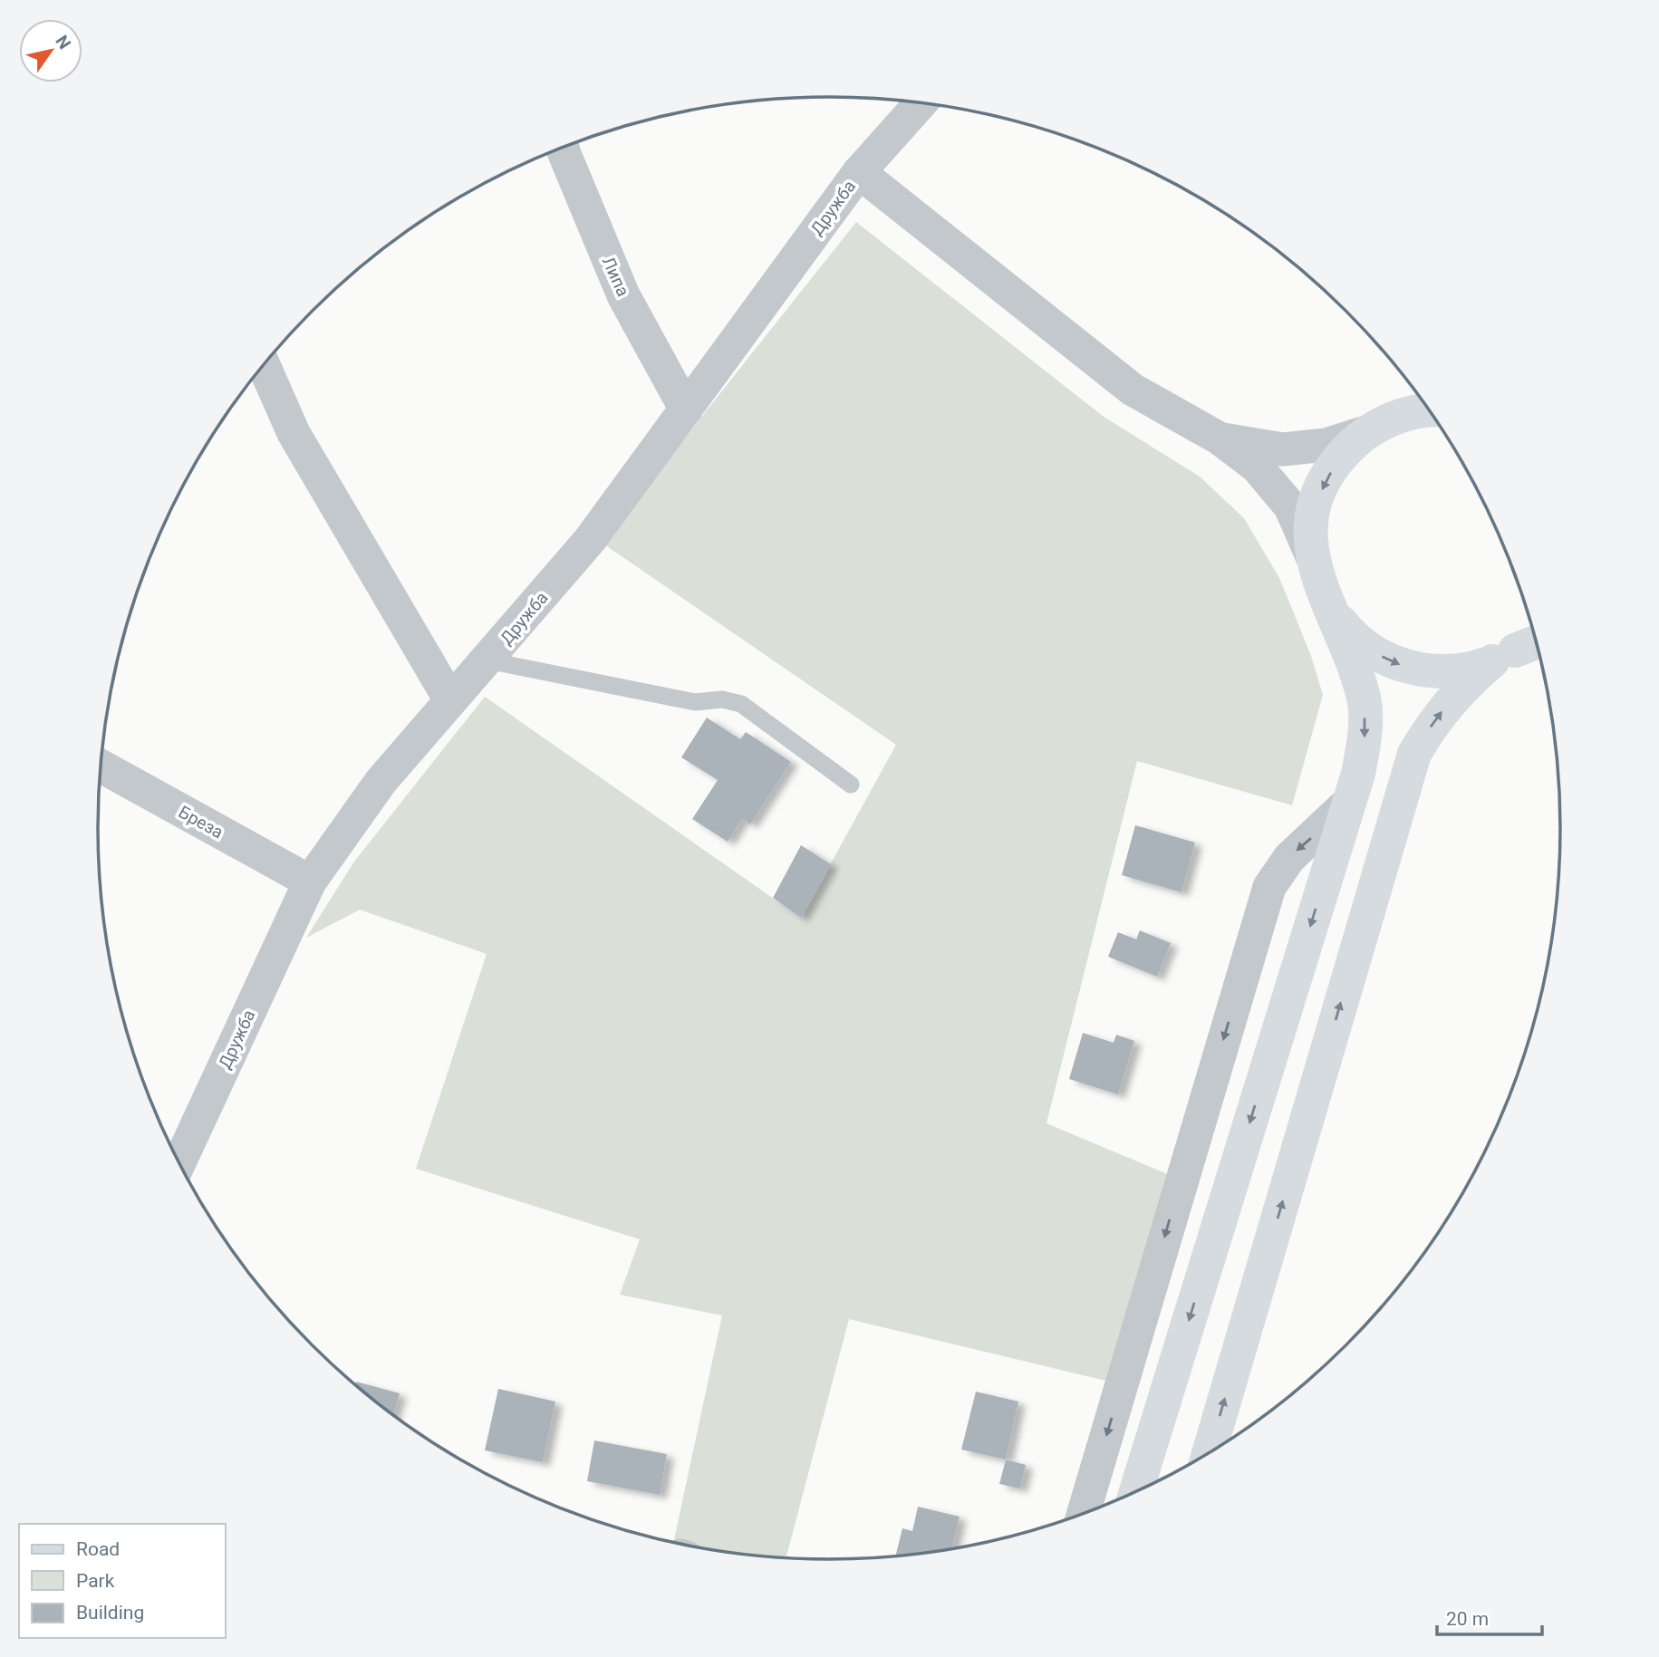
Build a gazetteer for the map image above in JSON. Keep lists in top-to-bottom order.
{
  "streets": {
    "street": ["Дружба", "Липа", "Бреза"]
  },
  "crossings": [
    ["Дружба", "Липа"],
    ["Дружба", "Бреза"]
  ],
  "legend": ["Road", "Park", "Building"],
  "scale_bar": "20 m",
  "north": "top right"
}
